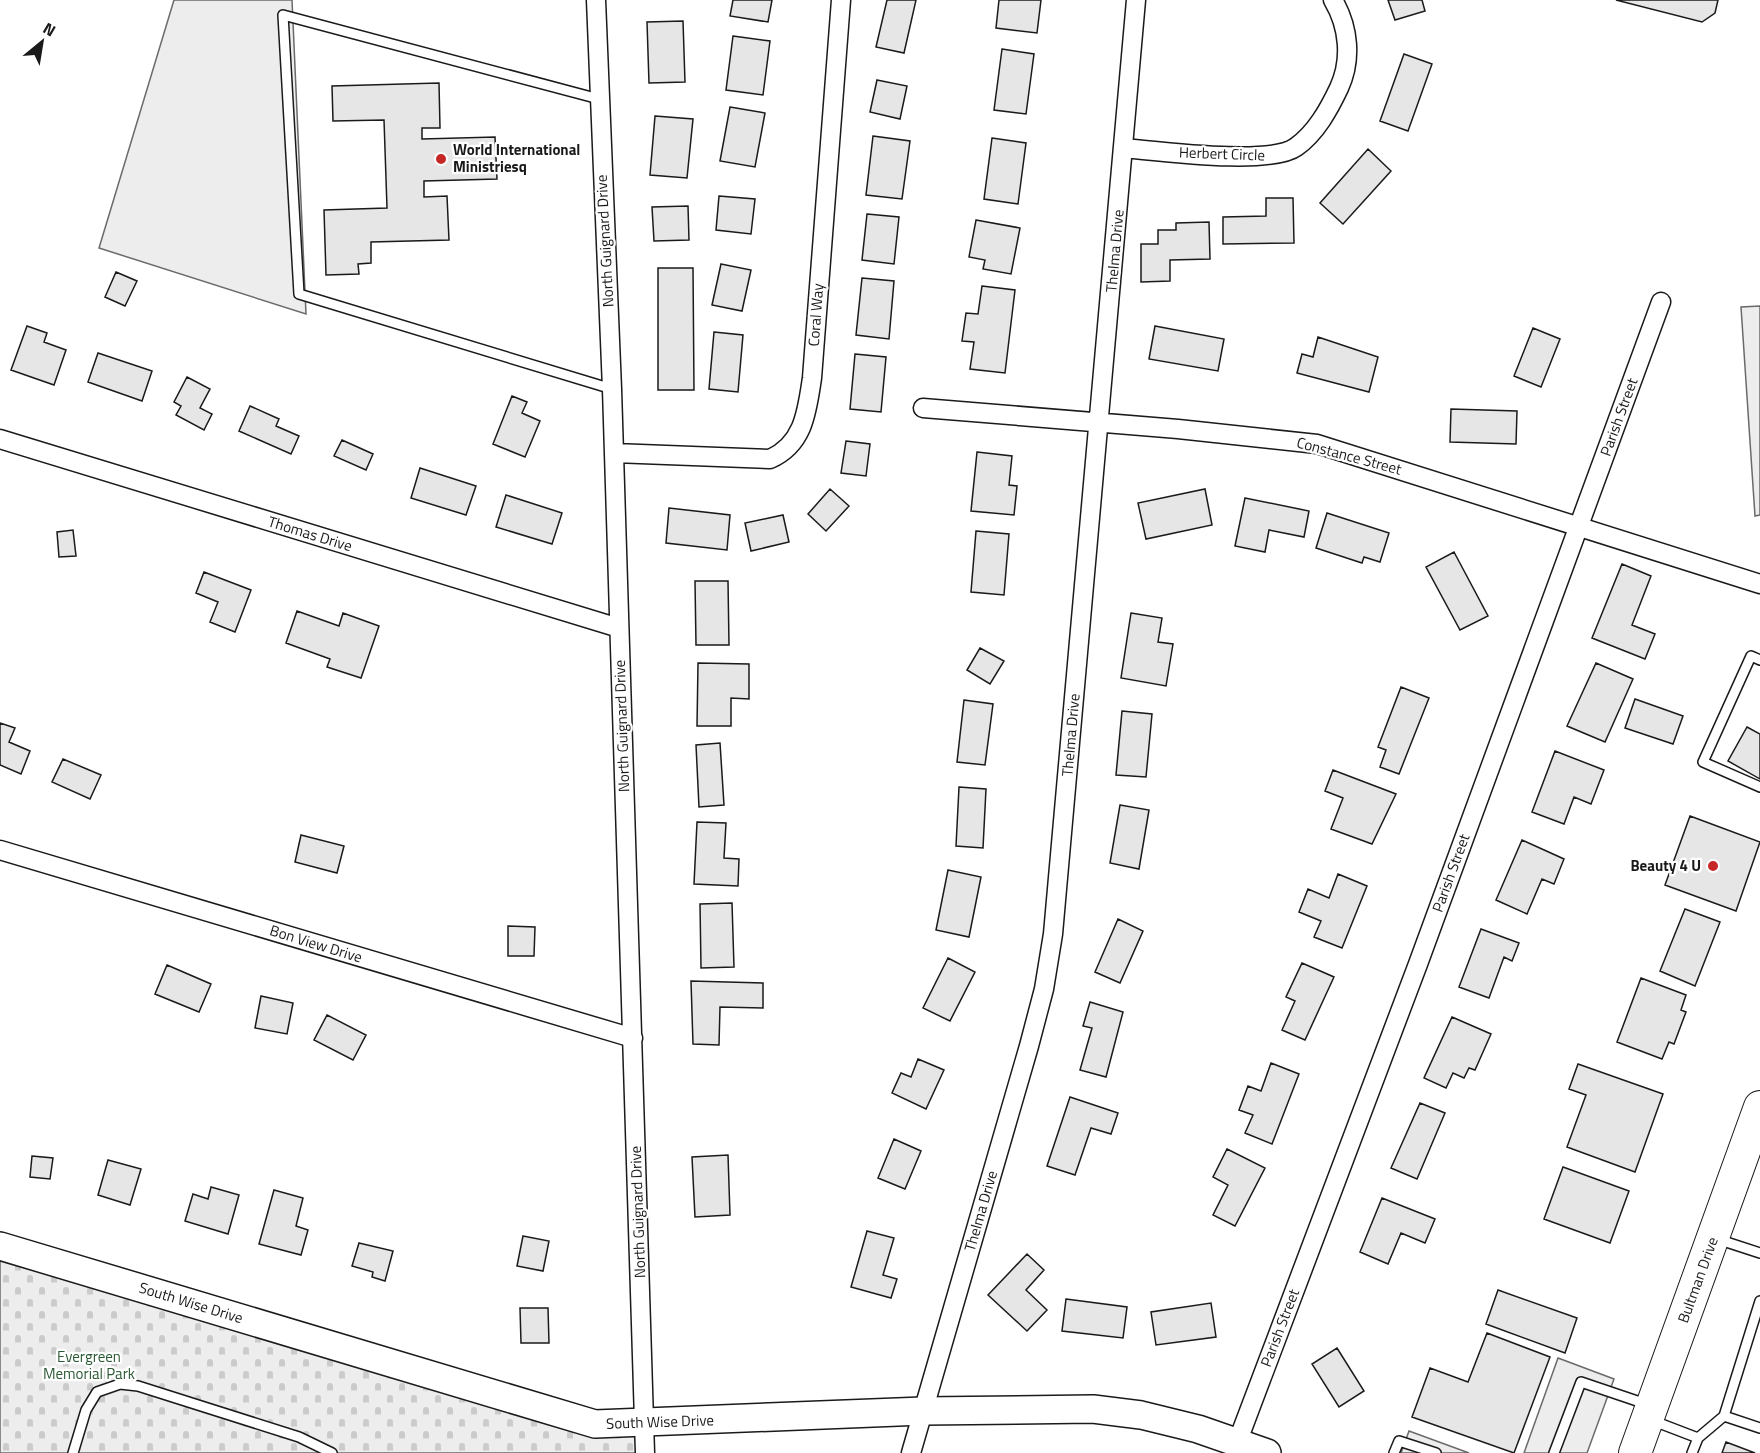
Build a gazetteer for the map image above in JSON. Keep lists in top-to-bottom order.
{
  "streets": {
    "highway": ["Bultman Drive"],
    "main road": ["South Wise Drive"],
    "street": [
      "Herbert Circle",
      "North Guignard Drive",
      "Thelma Drive",
      "Coral Way",
      "Parish Street",
      "Constance Street",
      "Thomas Drive",
      "Bon View Drive"
    ]
  },
  "crossings": [
    ["Herbert Circle", "Thelma Drive"],
    ["North Guignard Drive", "Coral Way"],
    ["North Guignard Drive", "Thomas Drive"],
    ["North Guignard Drive", "Bon View Drive"],
    ["North Guignard Drive", "South Wise Drive"],
    ["Thelma Drive", "Constance Street"],
    ["Thelma Drive", "South Wise Drive"],
    ["Parish Street", "Constance Street"],
    ["Parish Street", "South Wise Drive"]
  ],
  "parks": ["Evergreen Memorial Park"],
  "places": ["World International Ministriesq", "Beauty 4 U"],
  "north": "top right"
}
